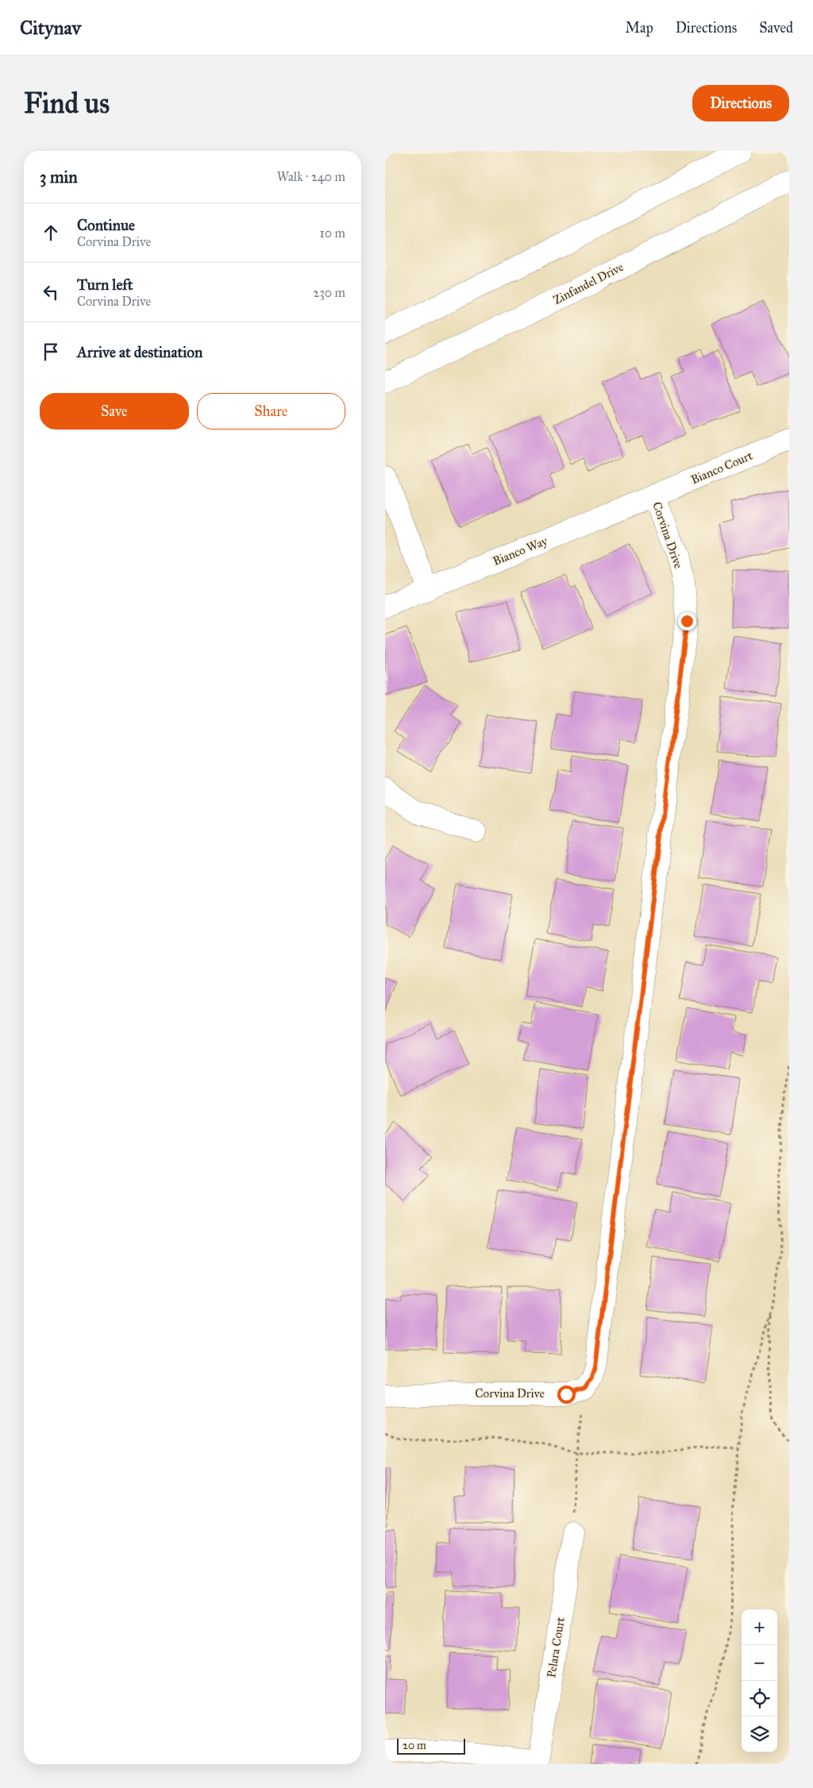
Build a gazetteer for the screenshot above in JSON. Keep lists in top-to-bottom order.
{
  "streets": {
    "street": [
      "Zinfandel Drive",
      "Bianco Court",
      "Corvina Drive",
      "Bianco Way",
      "Pelara Court"
    ]
  },
  "crossings": [
    ["Bianco Court", "Corvina Drive"],
    ["Bianco Court", "Bianco Way"],
    ["Corvina Drive", "Bianco Way"]
  ],
  "scale_bar": "20 m",
  "page": {
    "header": "Citynav",
    "nav": ["Map", "Directions", "Saved"],
    "buttons": [
      "Directions",
      ["Save", "Share"]
    ],
    "title": "Find us",
    "heading": ["3 min", "Walk · 240 m"],
    "list": [
      ["Continue", "Corvina Drive", "10 m"],
      ["Turn left", "Corvina Drive", "230 m"],
      "Arrive at destination"
    ],
    "map_buttons": ["+", "−"],
    "scale": "20 m"
  }
}
